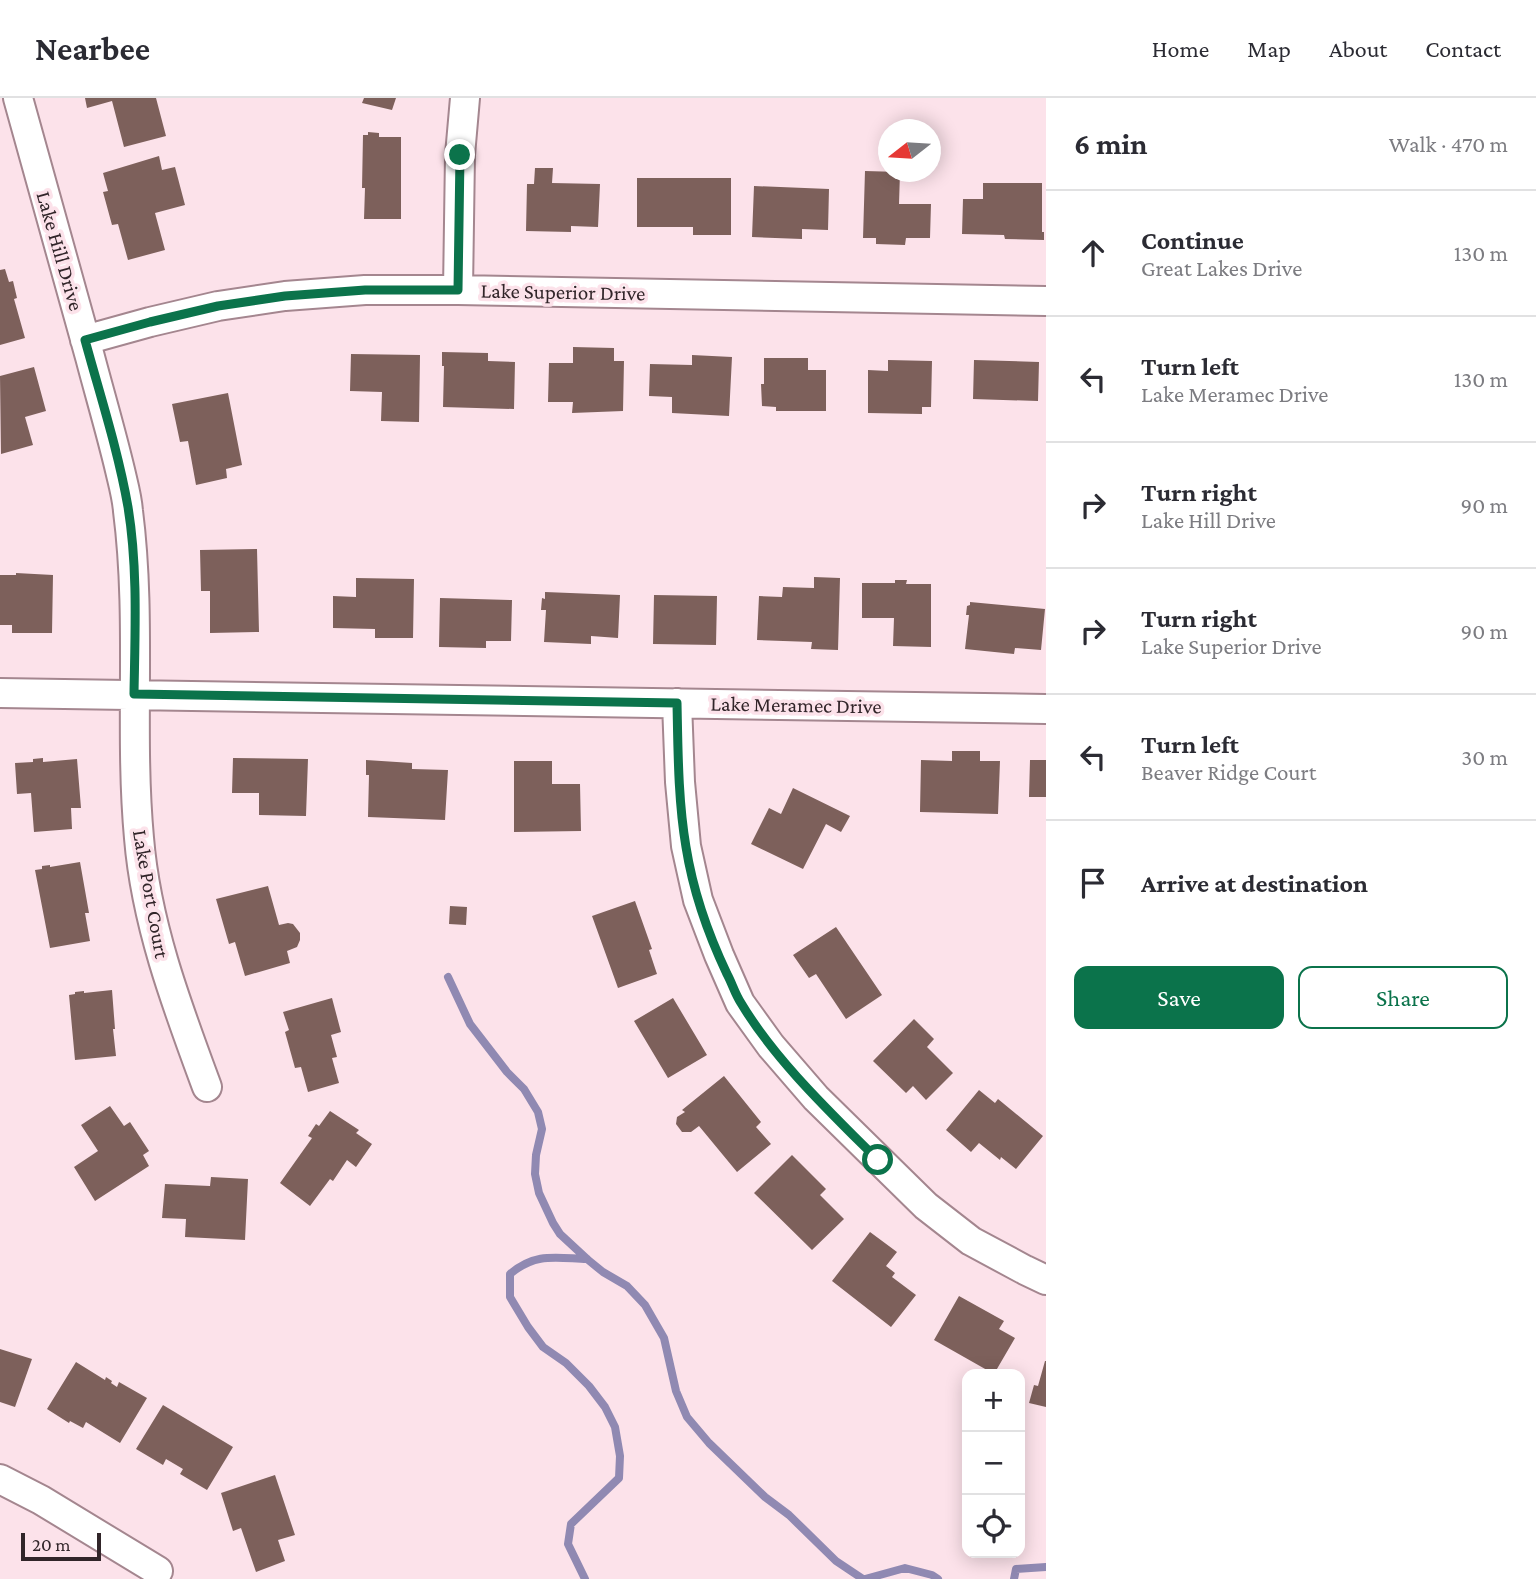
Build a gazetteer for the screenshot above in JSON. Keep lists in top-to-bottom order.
{
  "streets": {
    "street": [
      "Lake Hill Drive",
      "Lake Superior Drive",
      "Lake Meramec Drive",
      "Lake Port Court"
    ]
  },
  "crossings": [
    ["Lake Hill Drive", "Lake Superior Drive"],
    ["Lake Hill Drive", "Lake Meramec Drive"],
    ["Lake Hill Drive", "Lake Port Court"],
    ["Lake Meramec Drive", "Lake Port Court"]
  ],
  "scale_bar": "20 m",
  "north": "left",
  "page": {
    "header": "Nearbee",
    "nav": [
      "Home",
      "Map",
      "About",
      "Contact"
    ],
    "heading": ["6 min", "Walk · 470 m"],
    "list": [
      ["Continue", "Great Lakes Drive", "130 m"],
      ["Turn left", "Lake Meramec Drive", "130 m"],
      ["Turn right", "Lake Hill Drive", "90 m"],
      ["Turn right", "Lake Superior Drive", "90 m"],
      ["Turn left", "Beaver Ridge Court", "30 m"],
      "Arrive at destination"
    ],
    "buttons": ["Save", "Share"],
    "map_buttons": ["+", "−"],
    "scale": "20 m"
  }
}
